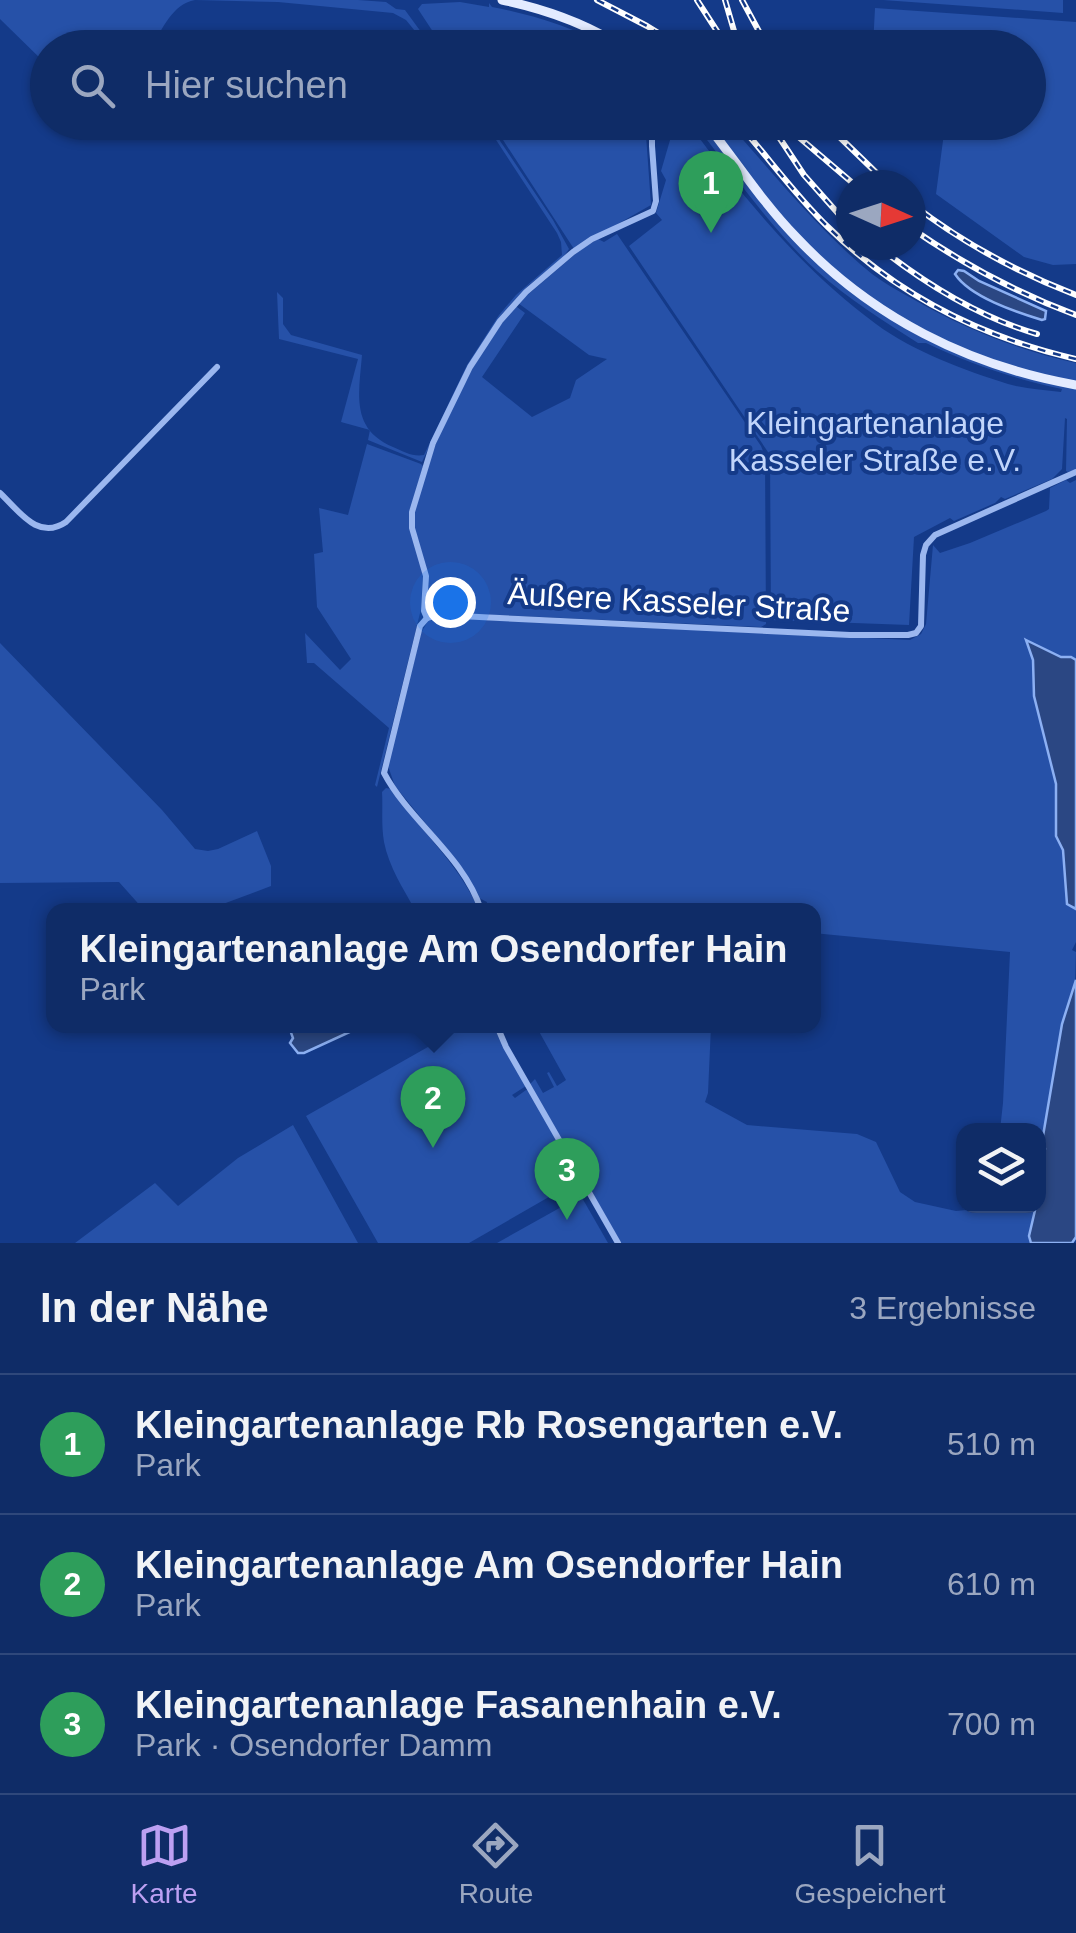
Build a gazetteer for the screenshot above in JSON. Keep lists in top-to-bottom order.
{
  "streets": {
    "street": ["Äußere Kasseler Straße"]
  },
  "parks": ["Kleingartenanlage Kasseler Straße e.V."],
  "north": "right",
  "page": {
    "search": "Hier suchen",
    "pins": ["1", "2", "3"],
    "popup": ["Kleingartenanlage Am Osendorfer Hain", "Park"],
    "heading": ["In der Nähe", "3 Ergebnisse"],
    "list": [
      {
        "mark": "1",
        "name": "Kleingartenanlage Rb Rosengarten e.V.",
        "note": "Park",
        "value": "510 m"
      },
      {
        "mark": "2",
        "name": "Kleingartenanlage Am Osendorfer Hain",
        "note": "Park",
        "value": "610 m"
      },
      {
        "mark": "3",
        "name": "Kleingartenanlage Fasanenhain e.V.",
        "note": "Park · Osendorfer Damm",
        "value": "700 m"
      }
    ],
    "nav": ["Karte", "Route", "Gespeichert"]
  }
}
